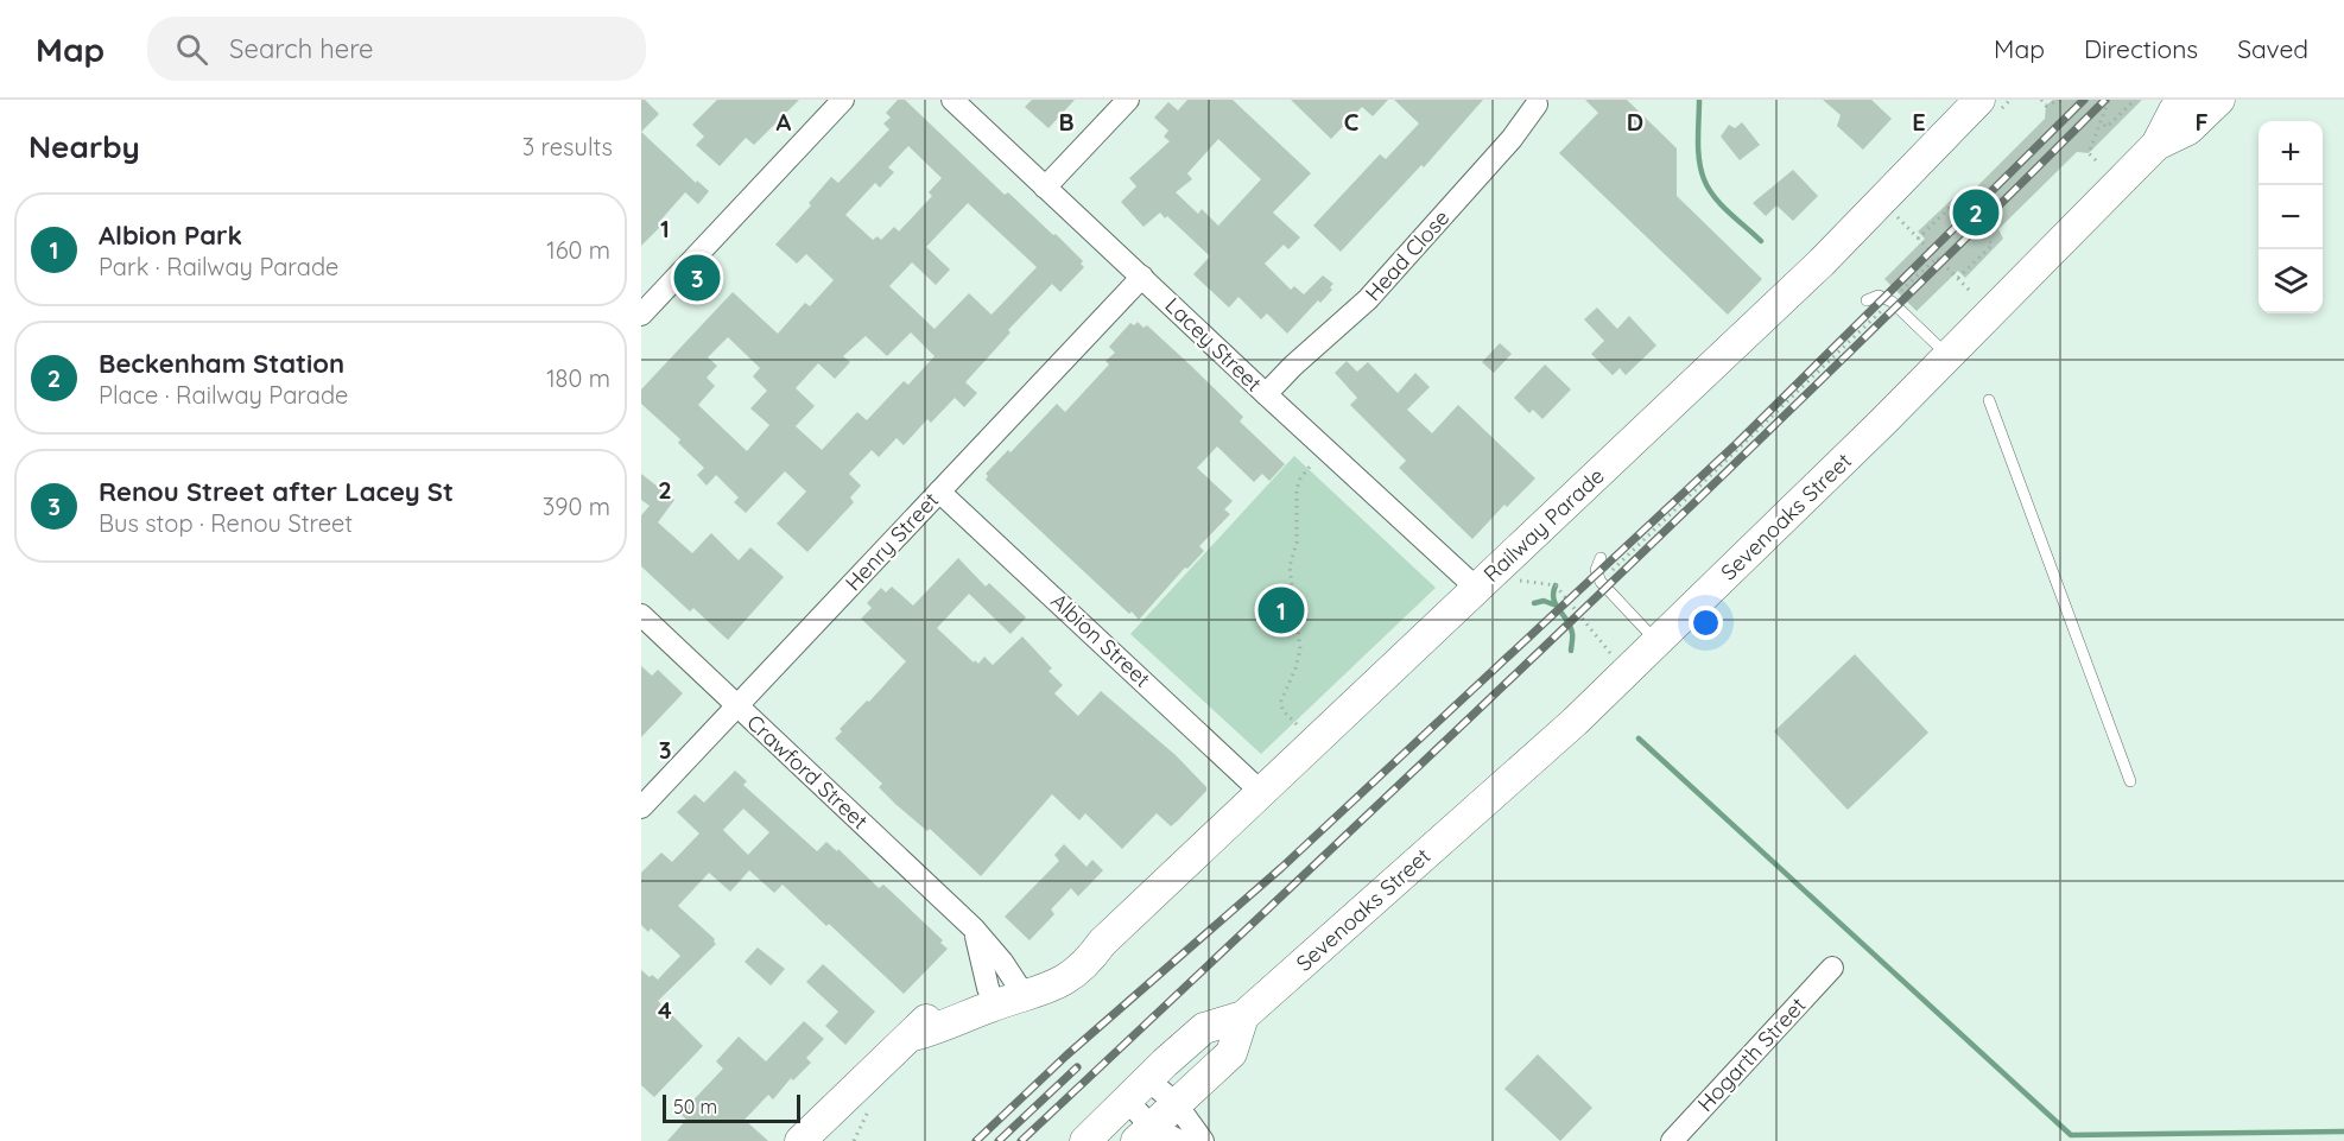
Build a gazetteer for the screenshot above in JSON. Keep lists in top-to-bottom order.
{
  "streets": {
    "main road": ["Sevenoaks Street", "Railway Parade"],
    "street": [
      "Head Close",
      "Lacey Street",
      "Henry Street",
      "Albion Street",
      "Crawford Street",
      "Hogarth Street"
    ]
  },
  "crossings": [
    ["Head Close", "Lacey Street"],
    ["Lacey Street", "Railway Parade"],
    ["Lacey Street", "Henry Street"],
    ["Railway Parade", "Albion Street"],
    ["Railway Parade", "Crawford Street"],
    ["Henry Street", "Albion Street"],
    ["Henry Street", "Crawford Street"]
  ],
  "scale_bar": "50 m",
  "page": {
    "header": "Map",
    "search": "Search here",
    "nav": ["Map", "Directions", "Saved"],
    "heading": ["Nearby", "3 results"],
    "map_buttons": ["+", "−"],
    "pins": ["2", "3", "1"],
    "list": [
      {
        "mark": "1",
        "name": "Albion Park",
        "note": "Park · Railway Parade",
        "value": "160 m"
      },
      {
        "mark": "2",
        "name": "Beckenham Station",
        "note": "Place · Railway Parade",
        "value": "180 m"
      },
      {
        "mark": "3",
        "name": "Renou Street after Lacey St",
        "note": "Bus stop · Renou Street",
        "value": "390 m"
      }
    ],
    "scale": "50 m"
  },
  "grid": {
    "columns": [
      "A",
      "B",
      "C",
      "D",
      "E",
      "F"
    ],
    "rows": [
      "1",
      "2",
      "3",
      "4"
    ]
  }
}
